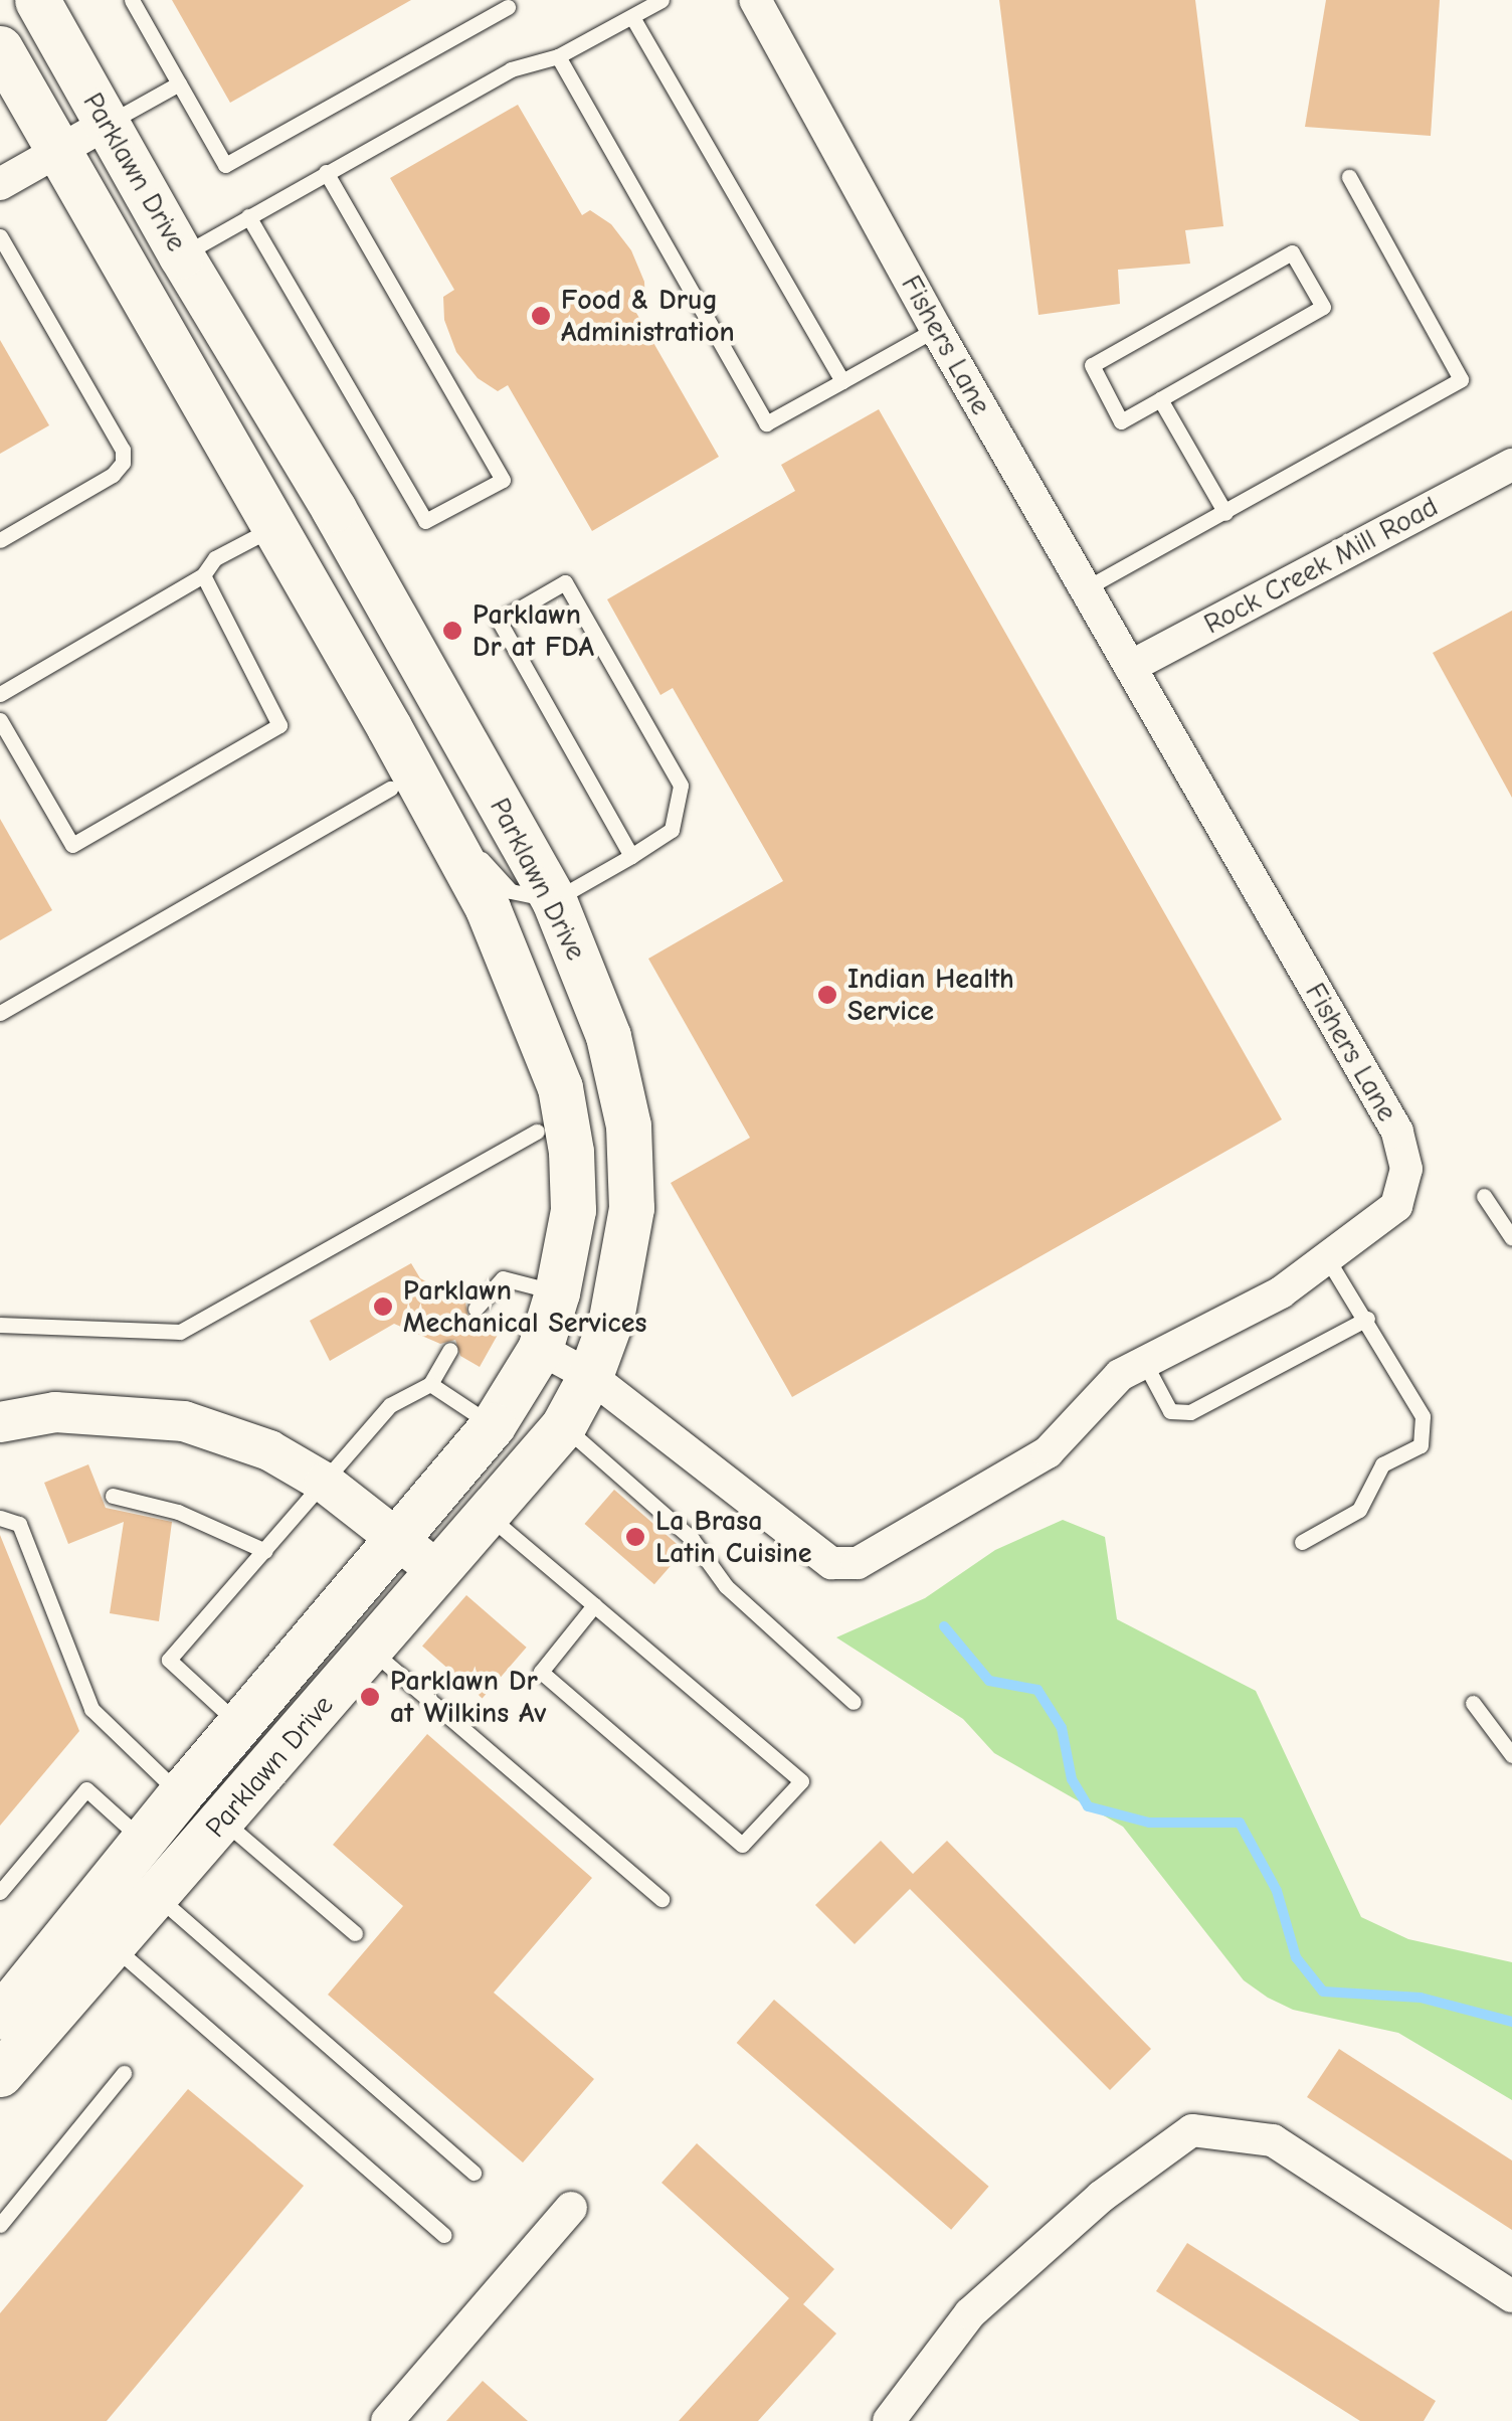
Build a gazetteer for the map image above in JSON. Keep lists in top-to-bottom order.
{
  "streets": {
    "main road": ["Parklawn Drive"],
    "street": ["Fishers Lane", "Rock Creek Mill Road"]
  },
  "crossings": [
    ["Parklawn Drive", "Fishers Lane"],
    ["Fishers Lane", "Rock Creek Mill Road"]
  ],
  "places": [
    "Food & Drug Administration",
    "Parklawn Dr at FDA",
    "Indian Health Service",
    "Parklawn Mechanical Services",
    "La Brasa Latin Cuisine",
    "Parklawn Dr at Wilkins Av"
  ]
}
